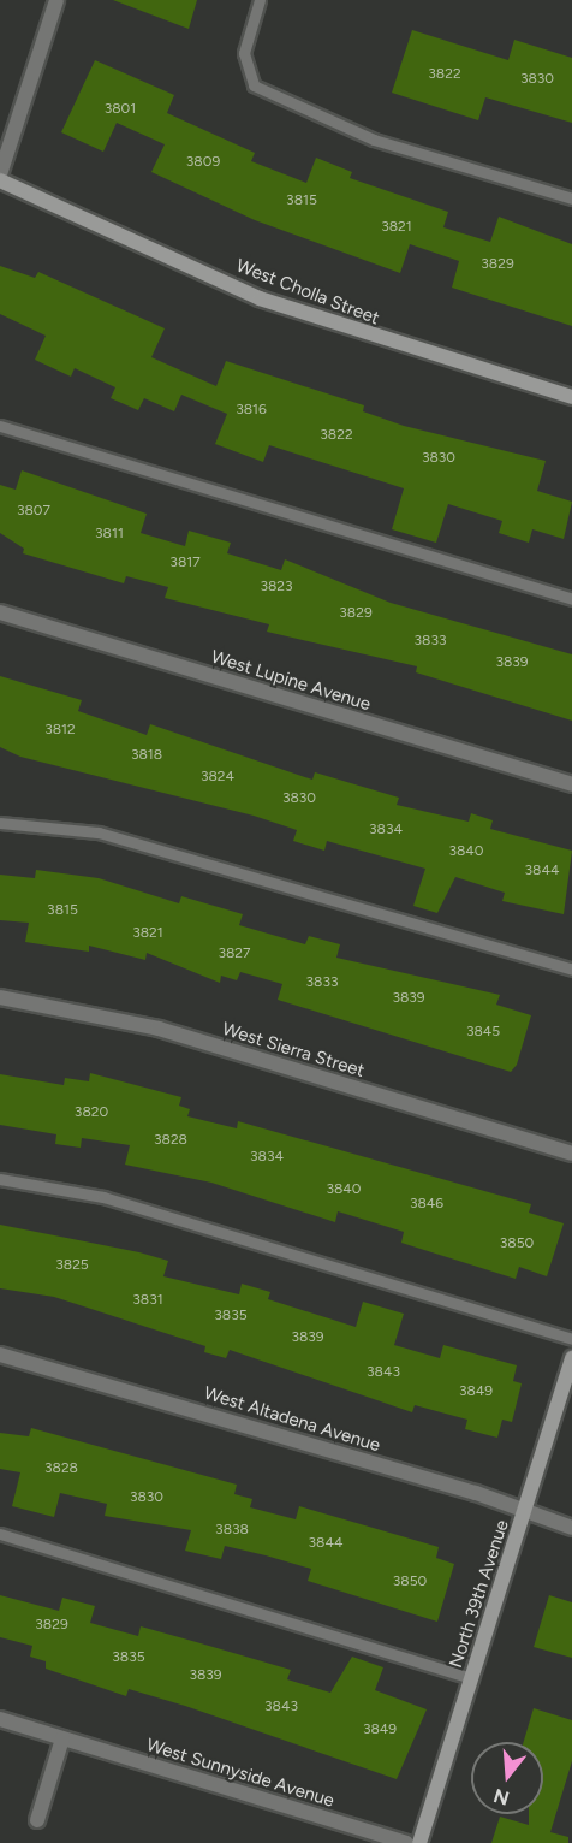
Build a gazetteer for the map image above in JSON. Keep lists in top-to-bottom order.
{
  "streets": {
    "street": [
      "West Cholla Street",
      "West Lupine Avenue",
      "West Sierra Street",
      "West Altadena Avenue",
      "North 39th Avenue",
      "West Sunnyside Avenue"
    ]
  },
  "crossings": [
    ["West Altadena Avenue", "North 39th Avenue"]
  ],
  "house_numbers": [
    "3822",
    "3830",
    "3801",
    "3809",
    "3815",
    "3821",
    "3829",
    "3816",
    "3822",
    "3830",
    "3807",
    "3811",
    "3817",
    "3823",
    "3829",
    "3833",
    "3839",
    "3812",
    "3818",
    "3824",
    "3830",
    "3834",
    "3840",
    "3844",
    "3815",
    "3821",
    "3827",
    "3833",
    "3839",
    "3845",
    "3820",
    "3828",
    "3834",
    "3840",
    "3846",
    "3850",
    "3825",
    "3831",
    "3835",
    "3839",
    "3843",
    "3849",
    "3828",
    "3830",
    "3838",
    "3844",
    "3850",
    "3829",
    "3835",
    "3839",
    "3843",
    "3849"
  ],
  "north": "bottom"
}
